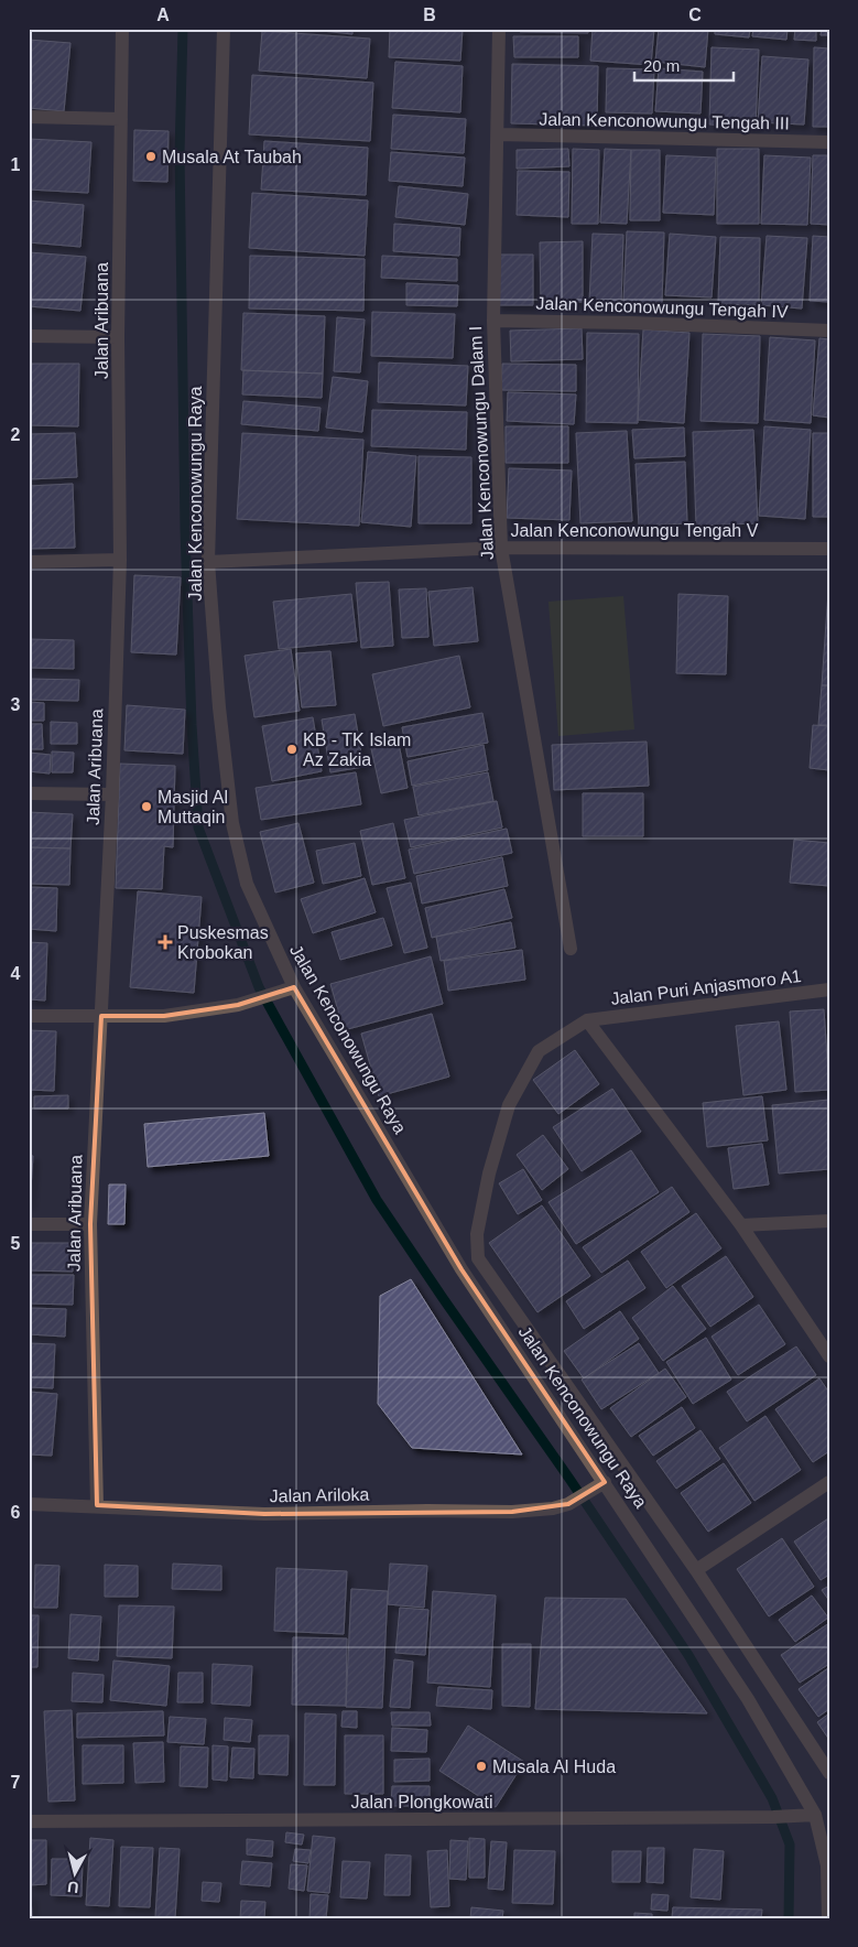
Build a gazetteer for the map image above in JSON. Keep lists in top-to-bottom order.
{
  "streets": {
    "street": [
      "Jalan Kenconowungu Tengah III",
      "Jalan Kenconowungu Tengah IV",
      "Jalan Aribuana",
      "Jalan Kenconowungu Dalam I",
      "Jalan Kenconowungu Raya",
      "Jalan Kenconowungu Tengah V",
      "Jalan Puri Anjasmoro A1",
      "Jalan Ariloka",
      "Jalan Plongkowati"
    ]
  },
  "crossings": [
    ["Jalan Kenconowungu Tengah III", "Jalan Kenconowungu Dalam I"],
    ["Jalan Kenconowungu Tengah IV", "Jalan Kenconowungu Dalam I"],
    ["Jalan Aribuana", "Jalan Ariloka"],
    ["Jalan Kenconowungu Dalam I", "Jalan Kenconowungu Tengah V"],
    ["Jalan Kenconowungu Raya", "Jalan Kenconowungu Tengah V"],
    ["Jalan Kenconowungu Raya", "Jalan Ariloka"],
    ["Jalan Kenconowungu Raya", "Jalan Plongkowati"]
  ],
  "places": {
    "other": [
      "Musala At Taubah",
      "KB - TK Islam Az Zakia",
      "Masjid Al Muttaqin",
      "Musala Al Huda"
    ],
    "health": ["Puskesmas Krobokan"]
  },
  "scale_bar": "20 m",
  "north": "bottom",
  "grid": {
    "columns": ["A", "B", "C"],
    "rows": [
      "1",
      "2",
      "3",
      "4",
      "5",
      "6",
      "7"
    ]
  }
}
